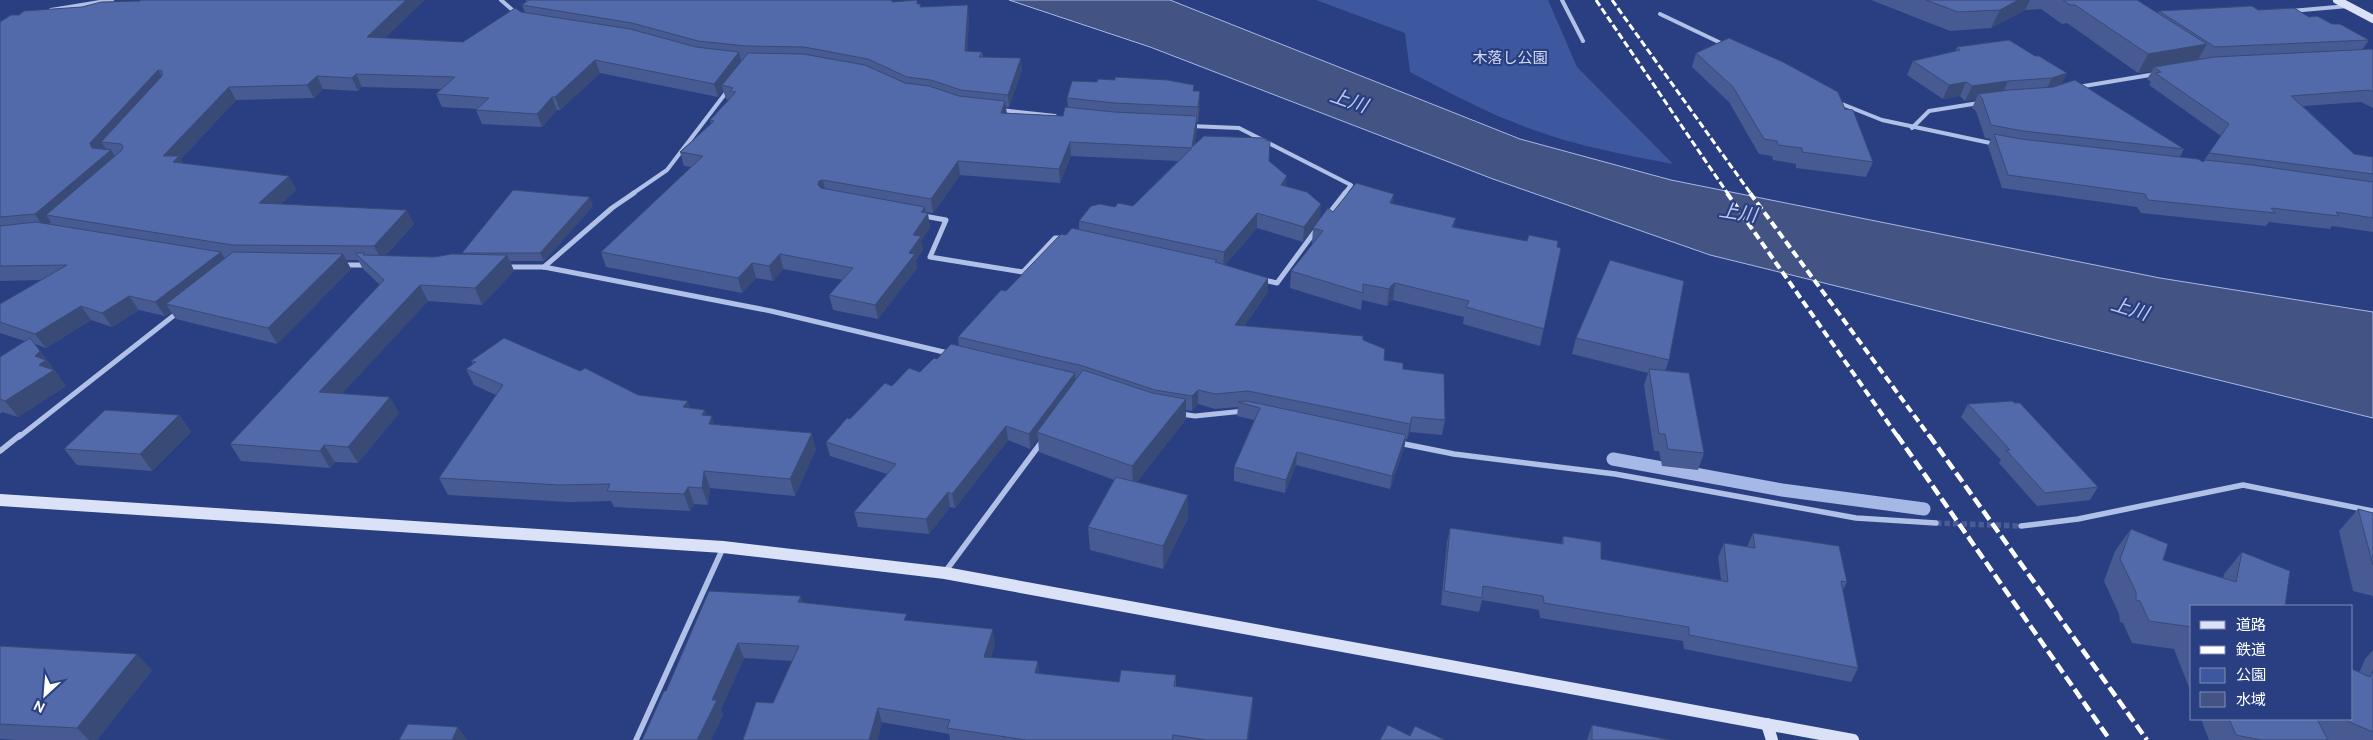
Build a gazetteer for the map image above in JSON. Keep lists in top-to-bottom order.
{
  "water": ["上川"],
  "parks": ["木落し公園"],
  "legend": [
    "道路",
    "鉄道",
    "公園",
    "水域"
  ],
  "north": "bottom left"
}
